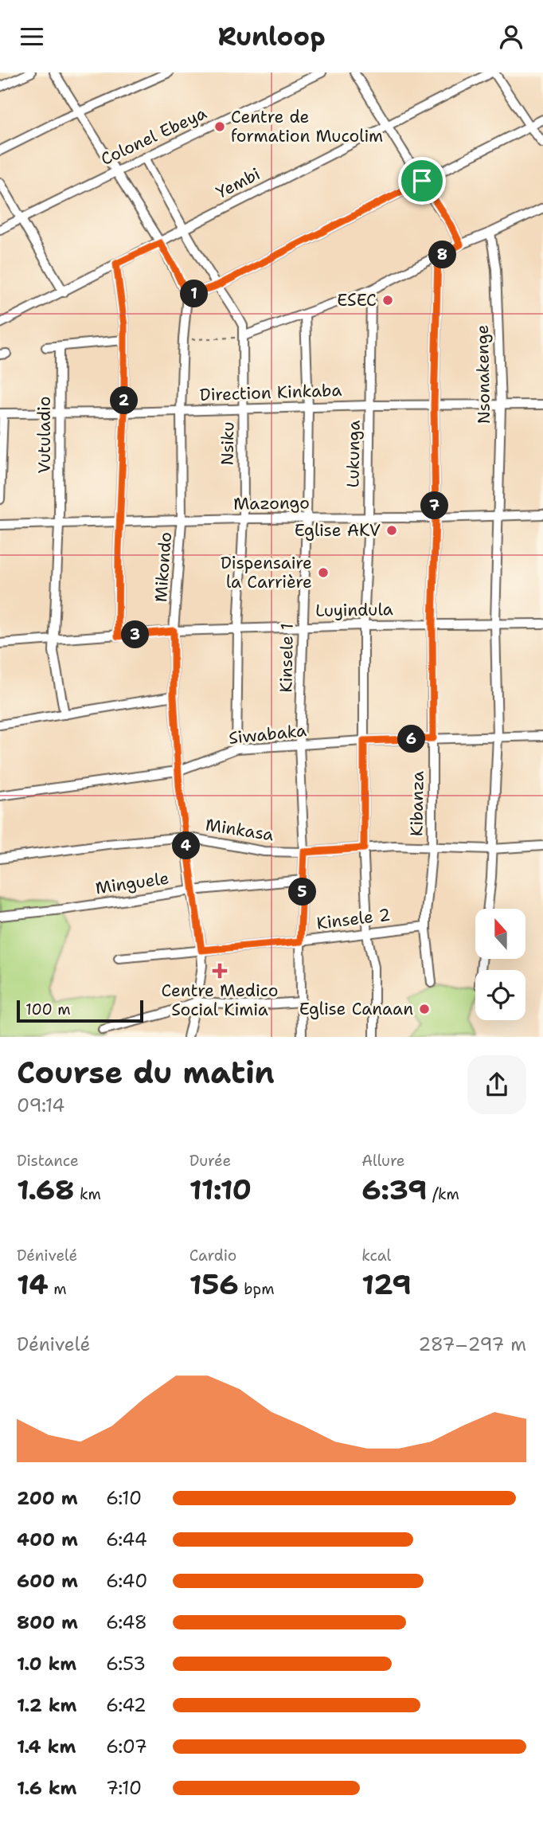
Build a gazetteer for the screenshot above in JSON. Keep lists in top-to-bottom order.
{
  "streets": {
    "street": [
      "Colonel Ebeya",
      "Yembi",
      "Nsonakenge",
      "Direction Kinkaba",
      "Vutuladio",
      "Nsiku",
      "Lukunga",
      "Mazongo",
      "Mikondo",
      "Luyindula",
      "Kinsele 1",
      "Siwabaka",
      "Kibanza",
      "Minkasa",
      "Minguele",
      "Kinsele 2"
    ]
  },
  "crossings": [
    ["Colonel Ebeya", "Nsiku"],
    ["Yembi", "Nsiku"],
    ["Nsonakenge", "Direction Kinkaba"],
    ["Nsonakenge", "Mazongo"],
    ["Nsonakenge", "Luyindula"],
    ["Nsonakenge", "Siwabaka"],
    ["Nsonakenge", "Minkasa"],
    ["Direction Kinkaba", "Vutuladio"],
    ["Direction Kinkaba", "Nsiku"],
    ["Direction Kinkaba", "Lukunga"],
    ["Direction Kinkaba", "Mikondo"],
    ["Direction Kinkaba", "Kinsele 1"],
    ["Direction Kinkaba", "Kibanza"],
    ["Vutuladio", "Mazongo"],
    ["Vutuladio", "Luyindula"],
    ["Nsiku", "Mazongo"],
    ["Nsiku", "Luyindula"],
    ["Nsiku", "Siwabaka"],
    ["Lukunga", "Mazongo"],
    ["Lukunga", "Luyindula"],
    ["Lukunga", "Siwabaka"],
    ["Lukunga", "Minkasa"],
    ["Lukunga", "Kinsele 2"],
    ["Mazongo", "Mikondo"],
    ["Mazongo", "Kinsele 1"],
    ["Mazongo", "Kibanza"],
    ["Mikondo", "Luyindula"],
    ["Mikondo", "Siwabaka"],
    ["Mikondo", "Minkasa"],
    ["Mikondo", "Minguele"],
    ["Mikondo", "Kinsele 2"],
    ["Luyindula", "Kinsele 1"],
    ["Luyindula", "Kibanza"],
    ["Kinsele 1", "Siwabaka"],
    ["Kinsele 1", "Minkasa"],
    ["Kinsele 1", "Minguele"],
    ["Kinsele 1", "Kinsele 2"],
    ["Siwabaka", "Kibanza"],
    ["Kibanza", "Minkasa"],
    ["Kibanza", "Kinsele 2"]
  ],
  "places": {
    "other": [
      "Centre de formation Mucolim",
      "ESEC",
      "Eglise AKV",
      "Dispensaire la Carrière",
      "Eglise Canaan"
    ],
    "health": ["Centre Medico Social Kimia"]
  },
  "scale_bar": "100 m",
  "north": "top",
  "page": {
    "header": "Runloop",
    "pins": [
      "8",
      "1",
      "2",
      "7",
      "3",
      "6",
      "4",
      "5"
    ],
    "scale": "100 m",
    "heading": ["Course du matin", "09:14"],
    "stats": [
      ["Distance", "1.68 km"],
      ["Durée", "11:10"],
      ["Allure", "6:39 /km"],
      ["Dénivelé", "14 m"],
      ["Cardio", "156 bpm"],
      ["kcal", "129"]
    ],
    "chart": ["Dénivelé", "287–297 m"],
    "list": [
      {
        "name": "200 m",
        "note": "6:10"
      },
      {
        "name": "400 m",
        "note": "6:44"
      },
      {
        "name": "600 m",
        "note": "6:40"
      },
      {
        "name": "800 m",
        "note": "6:48"
      },
      {
        "name": "1.0 km",
        "note": "6:53"
      },
      {
        "name": "1.2 km",
        "note": "6:42"
      },
      {
        "name": "1.4 km",
        "note": "6:07"
      },
      {
        "name": "1.6 km",
        "note": "7:10"
      }
    ]
  }
}
